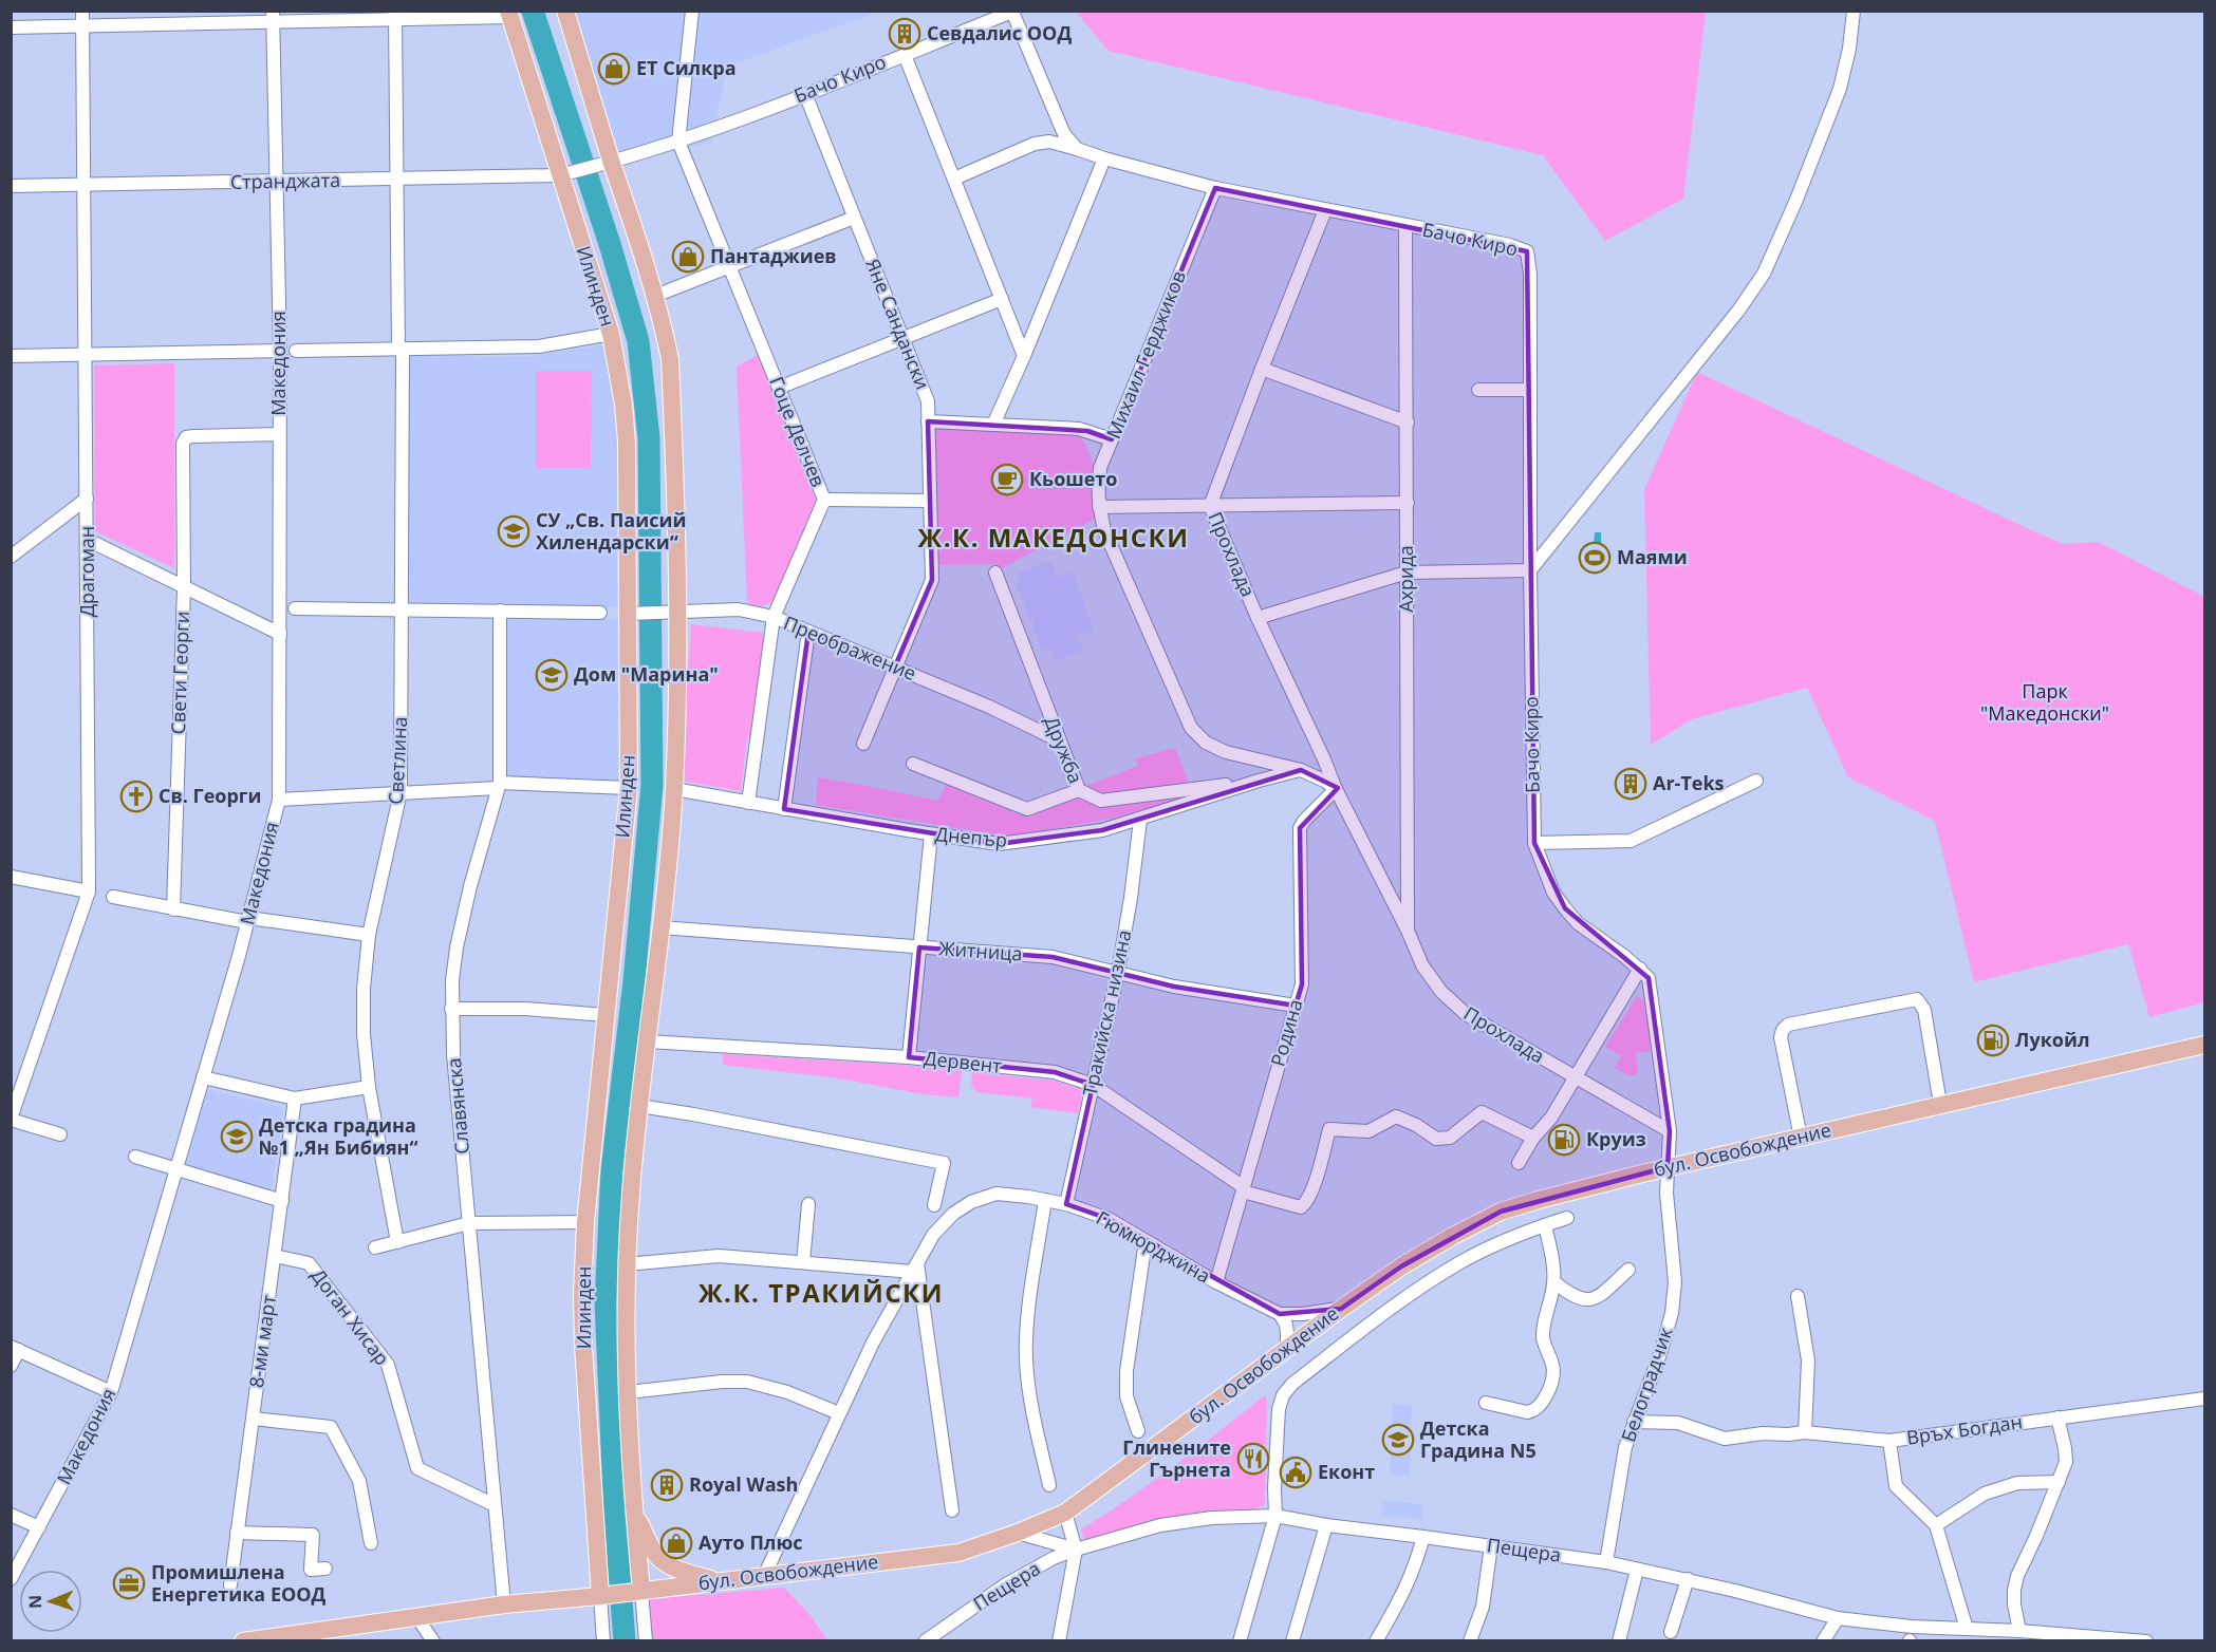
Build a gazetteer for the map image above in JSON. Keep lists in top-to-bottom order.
{
  "streets": {
    "main road": ["Илинден", "бул. Освобождение"],
    "street": [
      "Бачо Киро",
      "Странджата",
      "Яне Сандански",
      "Михаил Герджиков",
      "Македония",
      "Гоце Делчев",
      "Прохлада",
      "Драгоман",
      "Ахрида",
      "Преображение",
      "Свети Георги",
      "Дружба",
      "Светлина",
      "Днепър",
      "Житница",
      "Тракийска низина",
      "Родина",
      "Дервент",
      "Славянска",
      "Гюмюрджина",
      "Доган Хисар",
      "8-ми март",
      "Белоградчик",
      "Връх Богдан",
      "Пещера"
    ]
  },
  "crossings": [
    ["Бачо Киро", "Странджата"],
    ["Бачо Киро", "Яне Сандански"],
    ["Бачо Киро", "Михаил Герджиков"],
    ["Бачо Киро", "Гоце Делчев"],
    ["Бачо Киро", "Прохлада"],
    ["Бачо Киро", "Ахрида"],
    ["Странджата", "Илинден"],
    ["Странджата", "Македония"],
    ["Странджата", "Драгоман"],
    ["Странджата", "Светлина"],
    ["Илинден", "Преображение"],
    ["Илинден", "бул. Освобождение"],
    ["Яне Сандански", "Преображение"],
    ["Михаил Герджиков", "Днепър"],
    ["Македония", "Свети Георги"],
    ["Гоце Делчев", "Преображение"],
    ["Гоце Делчев", "Днепър"],
    ["Прохлада", "Ахрида"],
    ["Прохлада", "Родина"],
    ["Преображение", "Дружба"],
    ["Дружба", "Днепър"],
    ["Днепър", "Тракийска низина"],
    ["Житница", "Тракийска низина"],
    ["Житница", "Родина"],
    ["Тракийска низина", "Дервент"],
    ["Тракийска низина", "Гюмюрджина"],
    ["Родина", "Дервент"],
    ["Родина", "Гюмюрджина"],
    ["Славянска", "бул. Освобождение"],
    ["Славянска", "Доган Хисар"],
    ["бул. Освобождение", "Гюмюрджина"],
    ["бул. Освобождение", "Белоградчик"],
    ["Доган Хисар", "8-ми март"],
    ["Белоградчик", "Връх Богдан"],
    ["Белоградчик", "Пещера"]
  ],
  "districts": ["Ж.К. МАКЕДОНСКИ", "Ж.К. ТРАКИЙСКИ"],
  "parks": ["Парк \"Македонски\""],
  "places": {
    "building": ["Севдалис ООД", "Ar-Teks", "Royal Wash"],
    "shop": ["ЕТ Силкра", "Пантаджиев", "Ауто Плюс"],
    "cafe": ["Кьошето"],
    "school or university": [
      "СУ „Св. Паисий Хилендарски“",
      "Дом \"Марина\"",
      "Детска градина №1 „Ян Бибиян“",
      "Детска Градина N5"
    ],
    "sports": ["Маями"],
    "church": ["Св. Георги"],
    "fuel station": ["Лукойл", "Круиз"],
    "restaurant": ["Глинените Гърнета"],
    "public building": ["Еконт"],
    "office": ["Промишлена Енергетика ЕООД"]
  },
  "north": "left"
}
